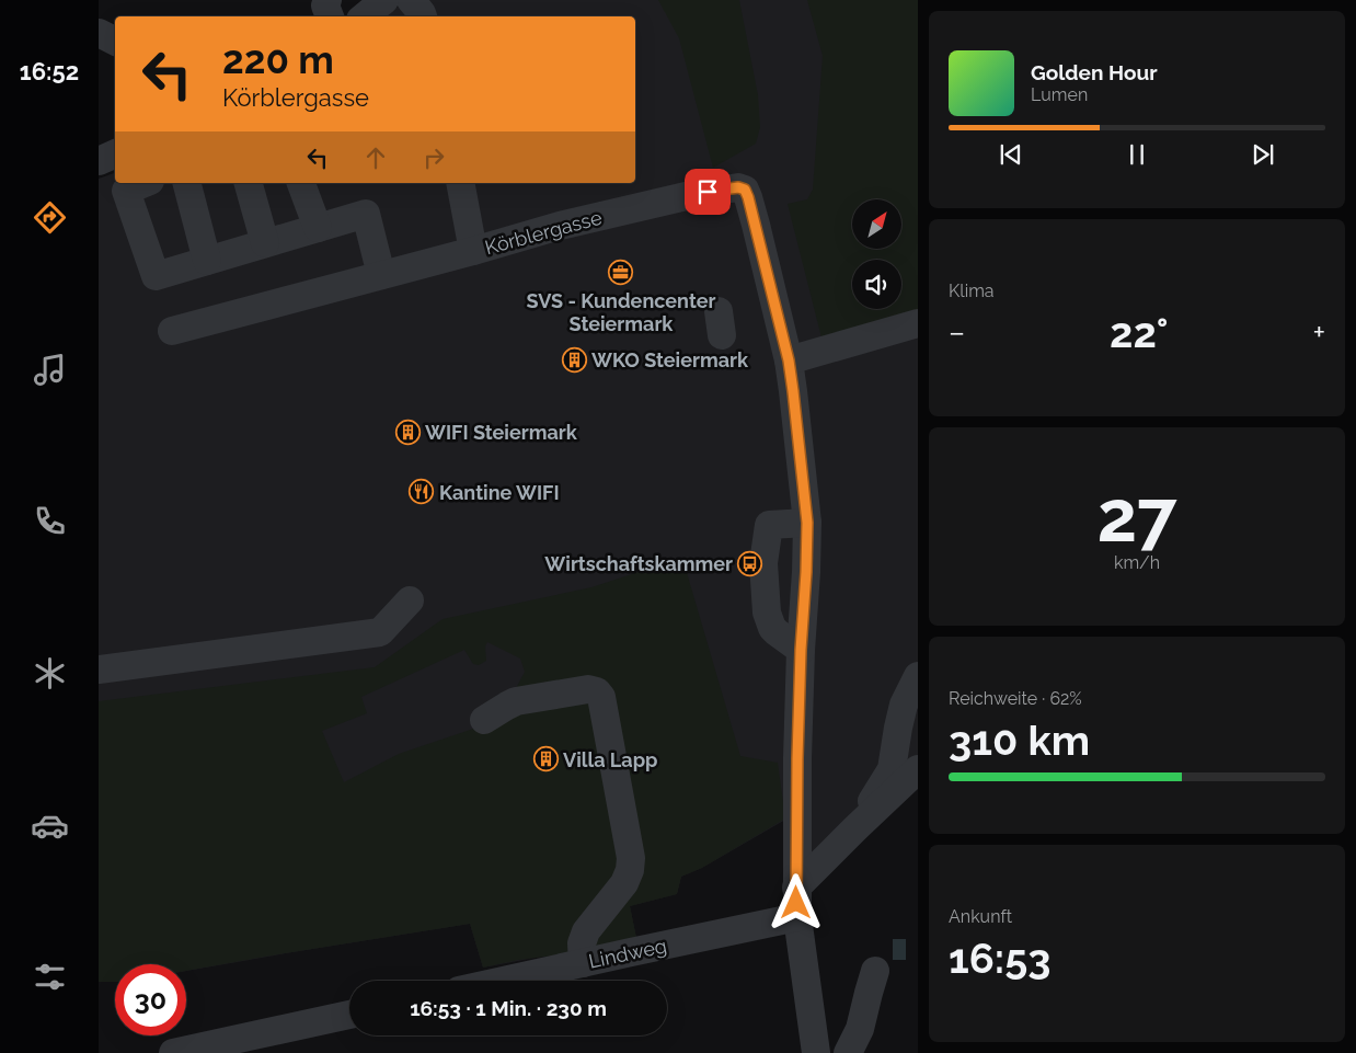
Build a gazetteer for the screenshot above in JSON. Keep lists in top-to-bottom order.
{
  "streets": {
    "street": ["Körblergasse", "Lindweg"]
  },
  "crossings": [
    ["Körblergasse", "Lindweg"]
  ],
  "places": {
    "office": ["SVS - Kundencenter Steiermark"],
    "building": ["WKO Steiermark", "WIFI Steiermark", "Villa Lapp"],
    "restaurant": ["Kantine WIFI"],
    "bus stop": ["Wirtschaftskammer"]
  },
  "north": "top right",
  "page": {
    "tabs": "16:52",
    "turn": ["220 m", "Körblergasse"],
    "song": ["Golden Hour", "Lumen"],
    "tile": [
      "Klima",
      ["27", "km/h"],
      ["Reichweite · 62%", "310 km"],
      ["Ankunft", "16:53"]
    ],
    "heat": ["−", "22°", "+"],
    "limit": "30",
    "trip": "16:53 · 1 Min. · 230 m"
  }
}
